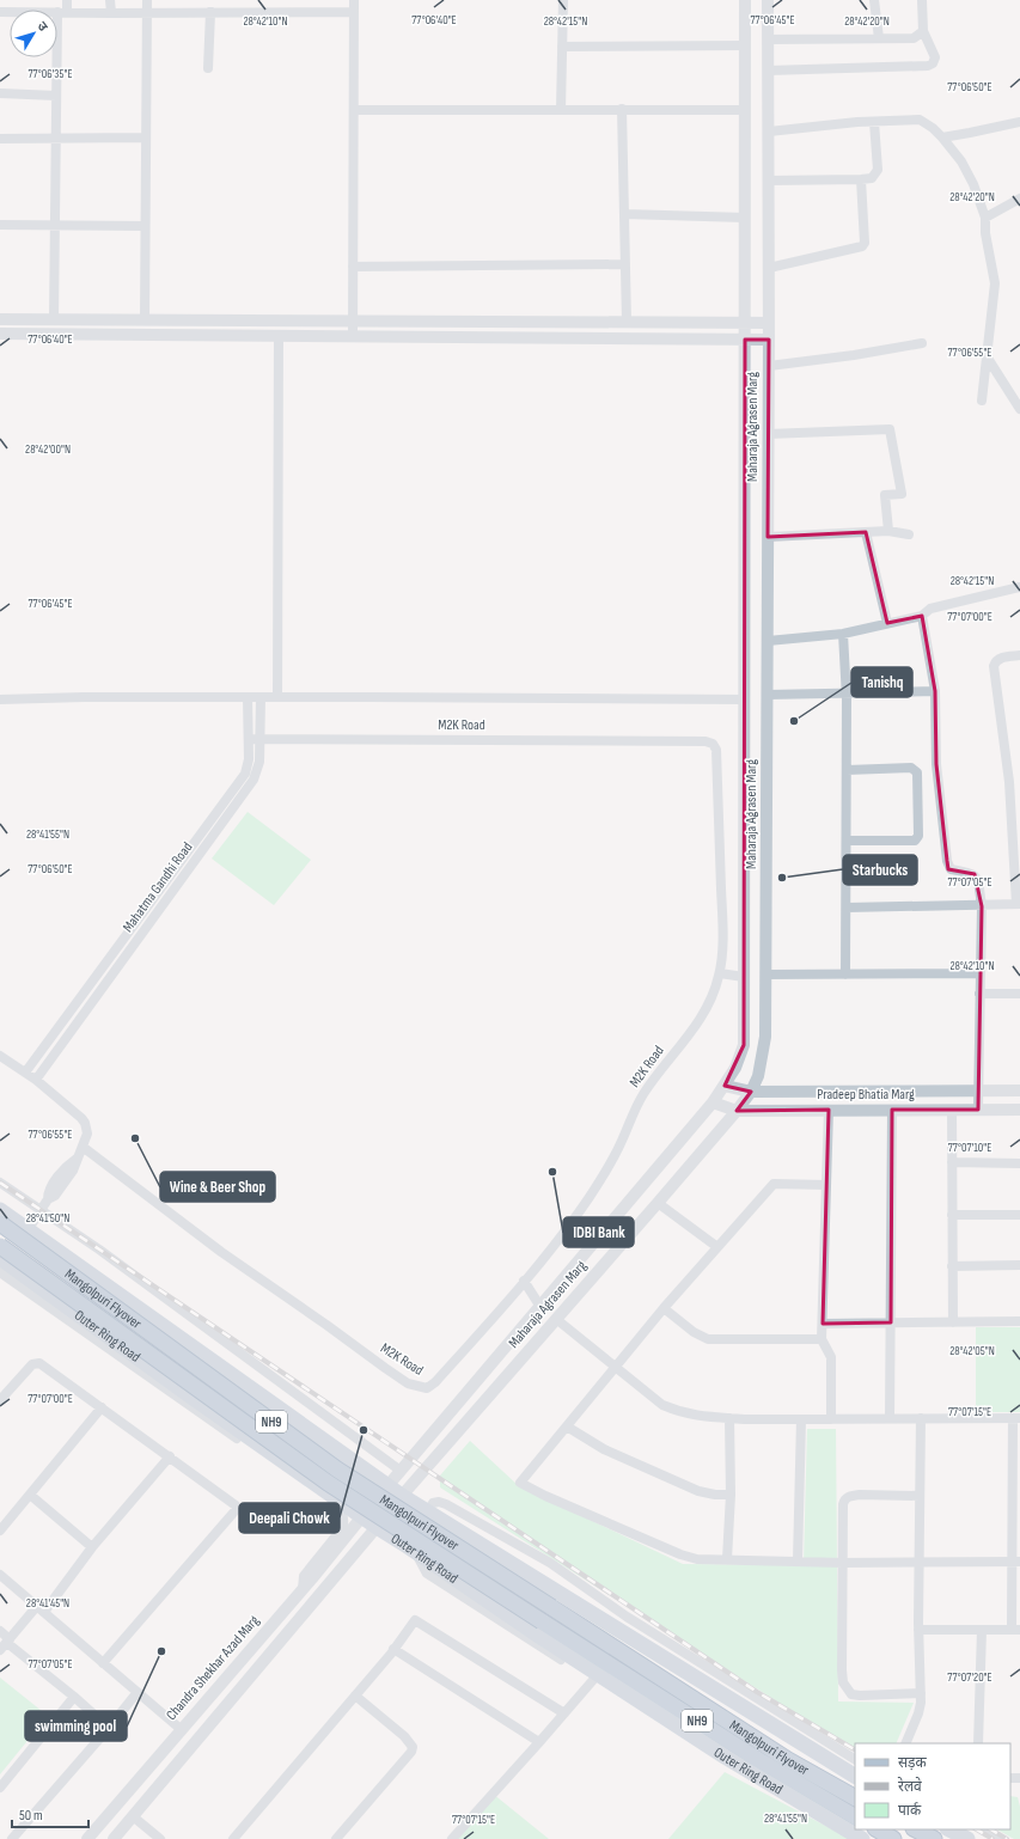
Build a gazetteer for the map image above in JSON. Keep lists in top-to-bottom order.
{
  "streets": {
    "highway": ["Mangolpuri Flyover", "NH9"],
    "main road": ["Outer Ring Road"],
    "street": [
      "Maharaja Agrasen Marg",
      "M2K Road",
      "Mahatma Gandhi Road",
      "Pradeep Bhatia Marg",
      "Chandra Shekhar Azad Marg"
    ]
  },
  "crossings": [
    ["Maharaja Agrasen Marg", "Pradeep Bhatia Marg"],
    ["M2K Road", "Mahatma Gandhi Road"],
    ["Outer Ring Road", "Chandra Shekhar Azad Marg"]
  ],
  "places": [
    "Tanishq",
    "Starbucks",
    "Wine & Beer Shop",
    "IDBI Bank",
    "Deepali Chowk",
    "swimming pool"
  ],
  "legend": ["सड़क", "रेलवे", "पार्क"],
  "scale_bar": "50 m",
  "north": "top right",
  "coordinates": [
    "77°06'40\"E",
    "77°06'45\"E",
    "28°42'10\"N",
    "28°42'15\"N",
    "28°42'20\"N",
    "77°06'35\"E",
    "77°06'50\"E",
    "77°06'55\"E",
    "28°42'00\"N",
    "77°07'00\"E",
    "28°41'55\"N",
    "77°07'05\"E",
    "77°07'10\"E",
    "28°41'50\"N",
    "28°42'05\"N",
    "77°07'15\"E",
    "28°41'45\"N",
    "77°07'20\"E"
  ]
}
